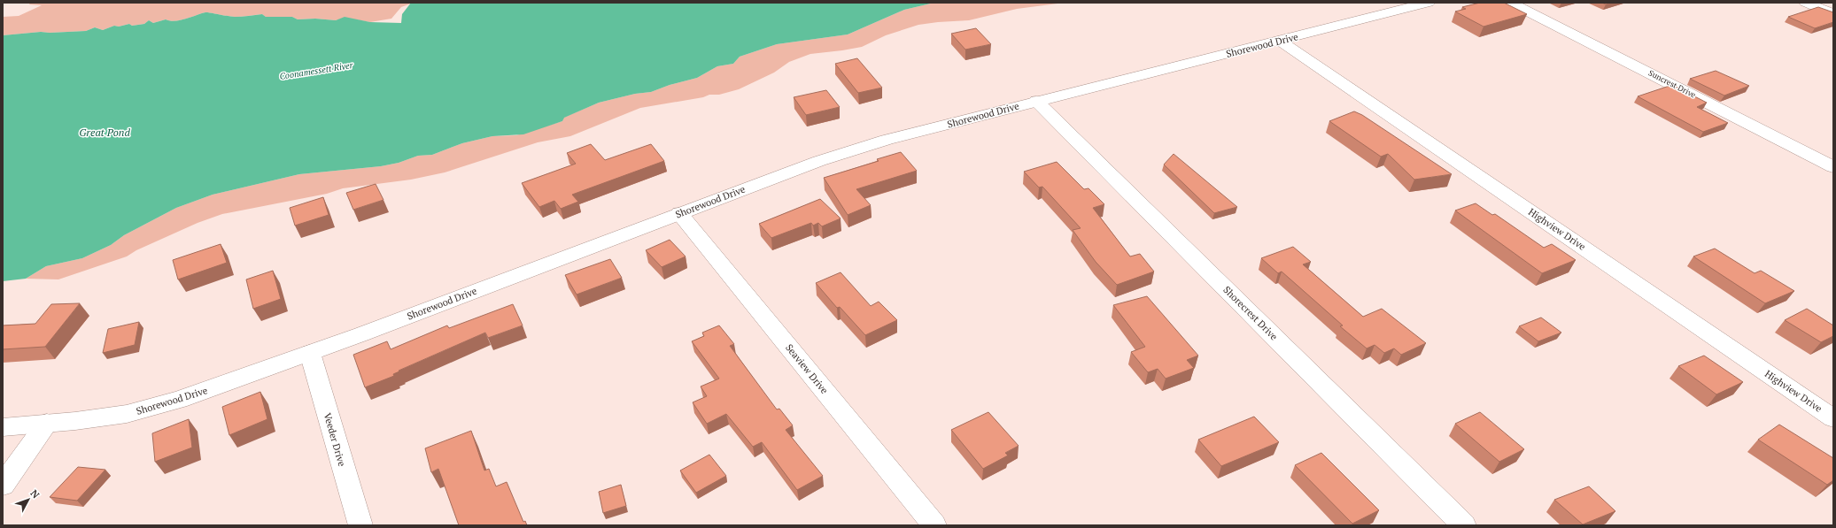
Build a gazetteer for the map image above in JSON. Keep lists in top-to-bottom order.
{
  "streets": {
    "street": [
      "Shorewood Drive",
      "Suncrest Drive",
      "Highview Drive",
      "Shorecrest Drive",
      "Seaview Drive",
      "Veeder Drive"
    ]
  },
  "crossings": [
    ["Shorewood Drive", "Highview Drive"],
    ["Shorewood Drive", "Shorecrest Drive"],
    ["Shorewood Drive", "Seaview Drive"],
    ["Shorewood Drive", "Veeder Drive"]
  ],
  "water": ["Coonamessett River", "Great Pond"],
  "north": "top right"
}
